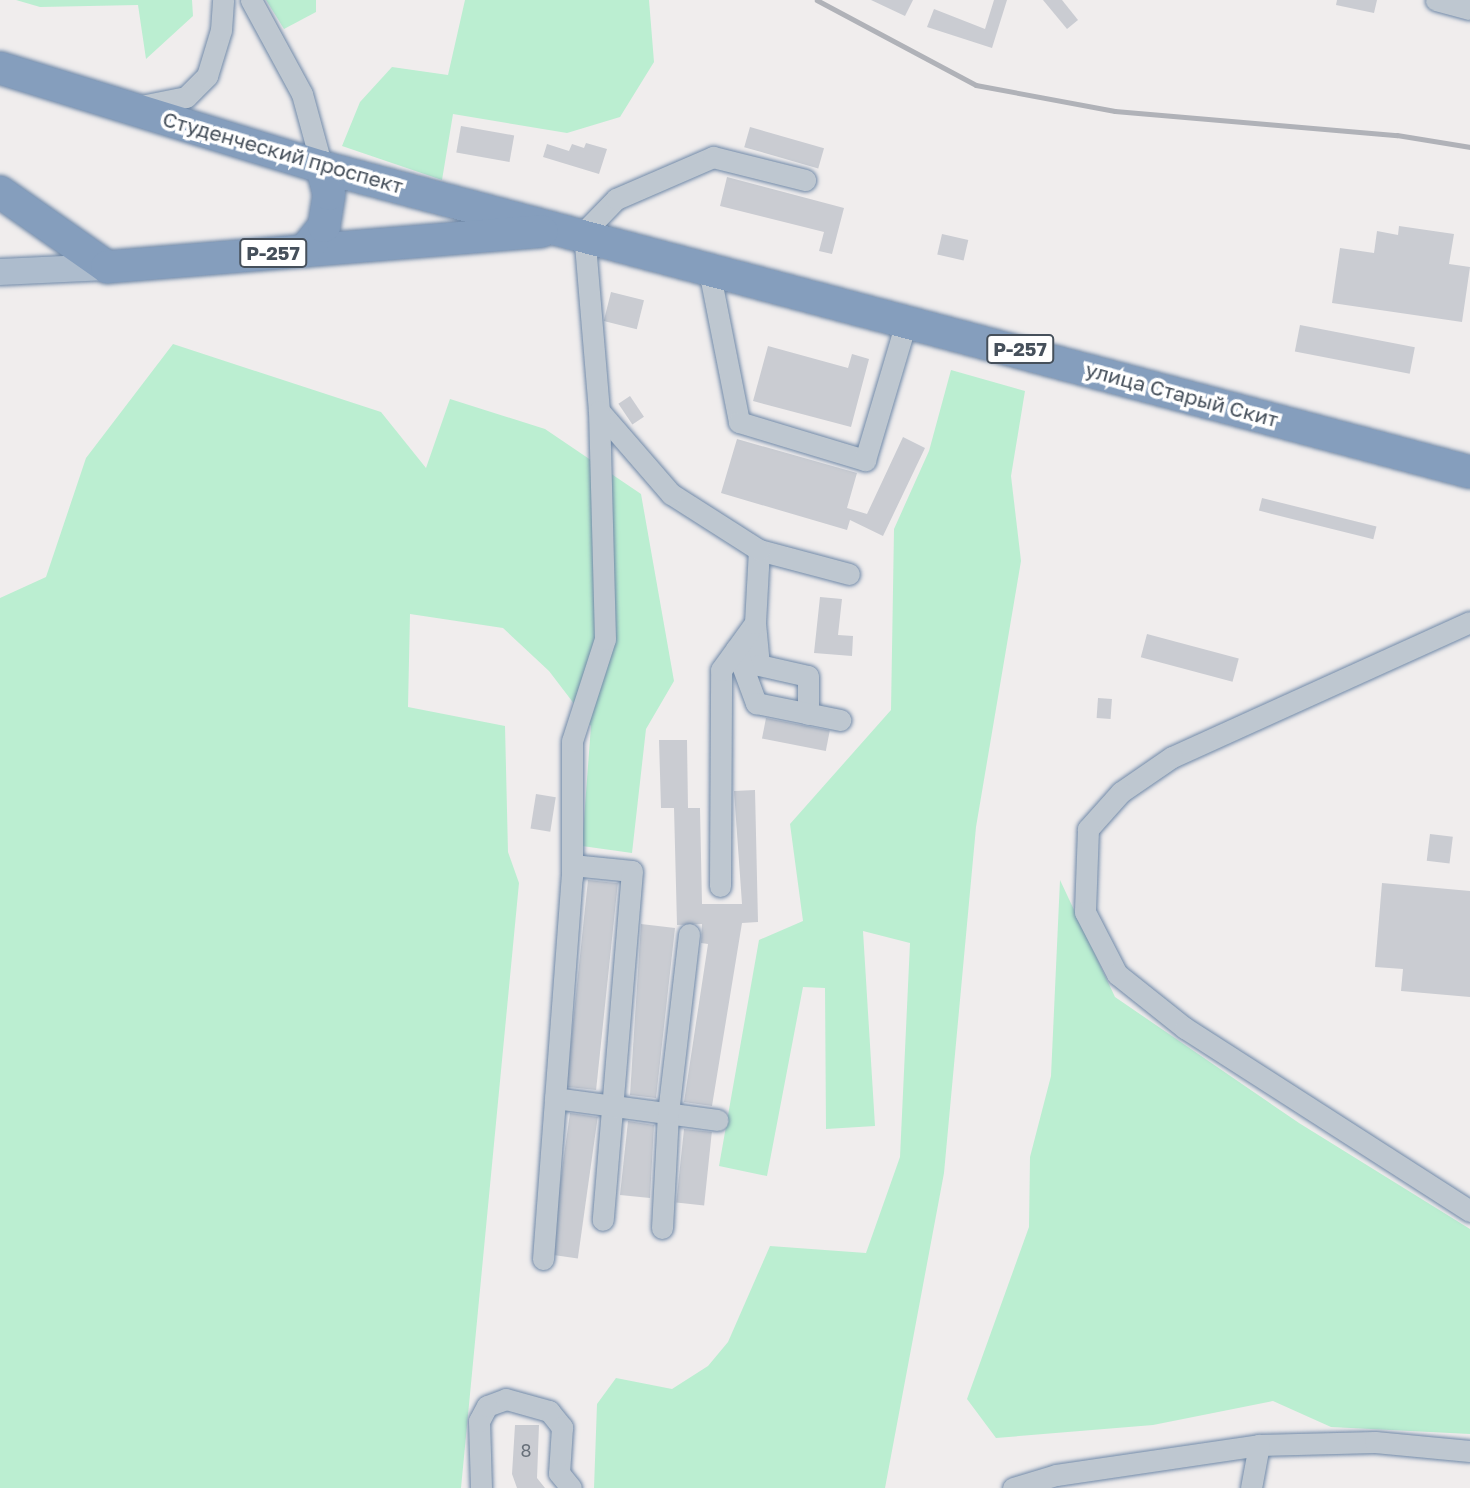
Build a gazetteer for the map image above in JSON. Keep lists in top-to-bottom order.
{
  "streets": {
    "highway": ["Студенческий проспект", "Р-257", "улица Старый Скит"]
  },
  "crossings": [
    ["Студенческий проспект", "Р-257"],
    ["Студенческий проспект", "улица Старый Скит"],
    ["Р-257", "улица Старый Скит"]
  ],
  "house_numbers": ["8"]
}
